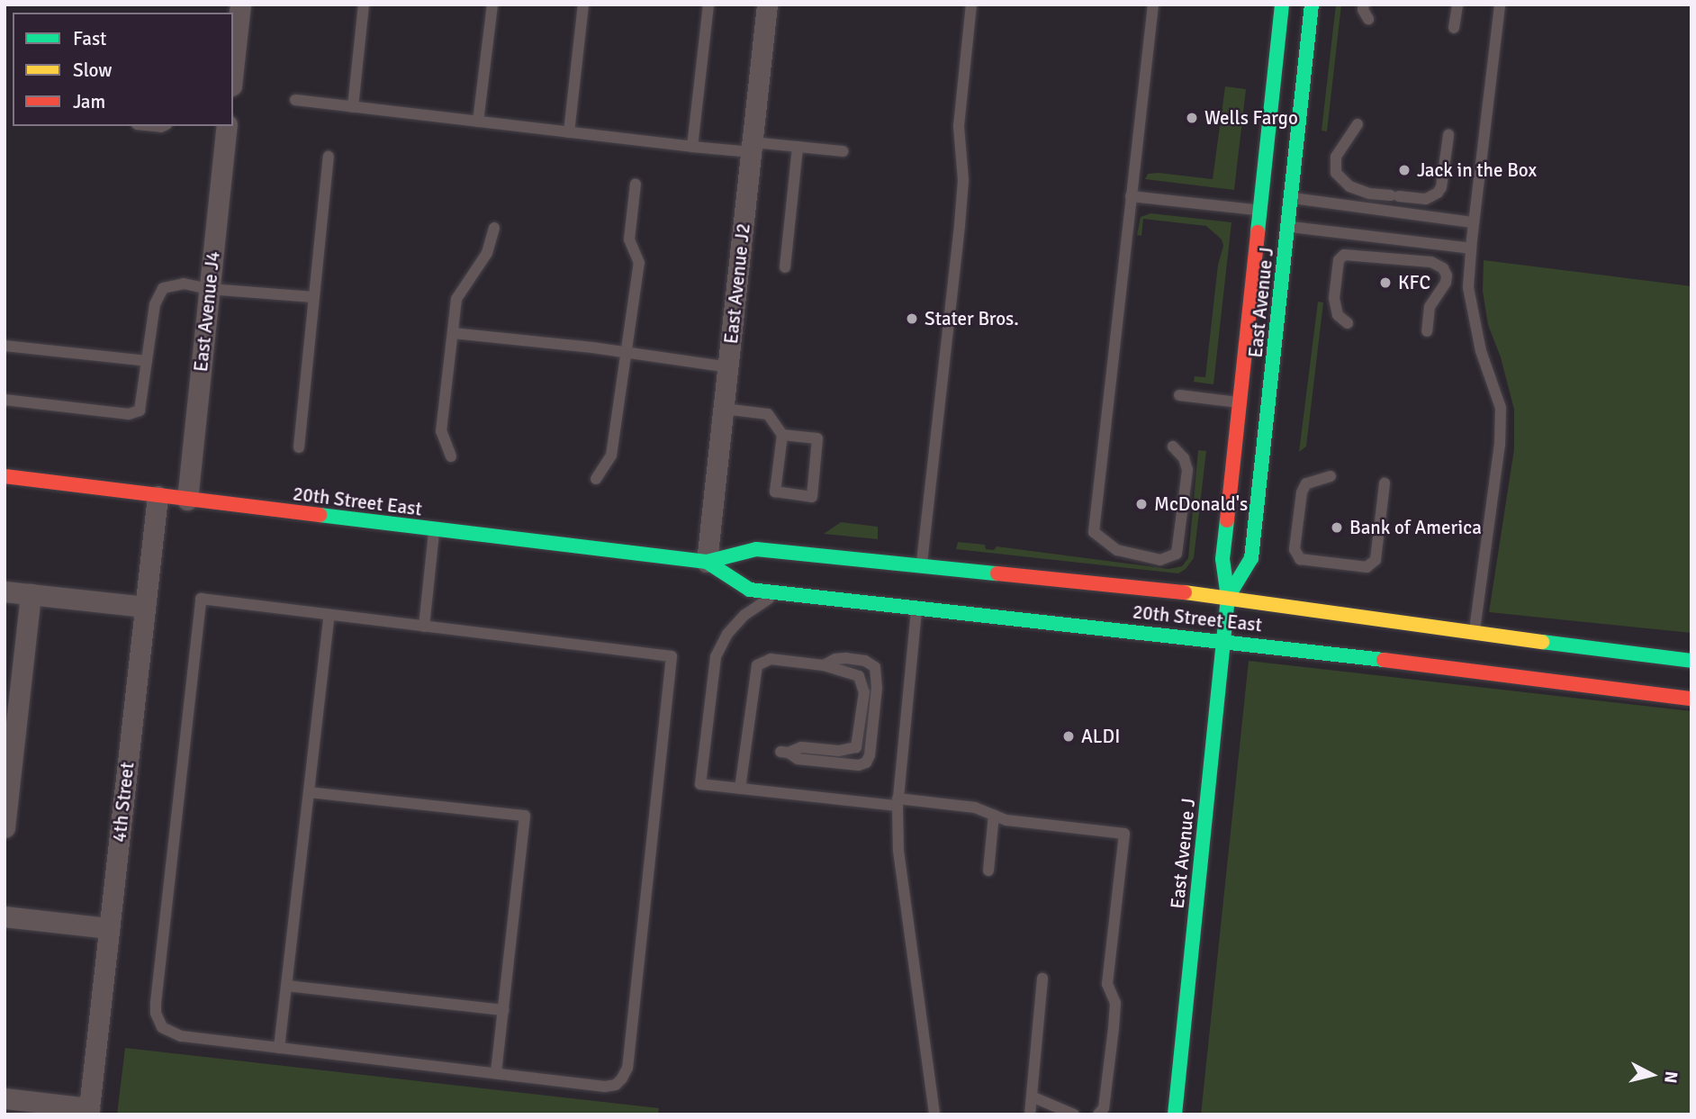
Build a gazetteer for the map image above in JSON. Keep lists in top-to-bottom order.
{
  "streets": {
    "main road": ["East Avenue J", "20th Street East"],
    "street": ["East Avenue J2", "East Avenue J4", "4th Street"]
  },
  "crossings": [
    ["East Avenue J2", "20th Street East"],
    ["East Avenue J", "20th Street East"],
    ["East Avenue J4", "20th Street East"],
    ["20th Street East", "4th Street"]
  ],
  "places": [
    "Wells Fargo",
    "Jack in the Box",
    "KFC",
    "Stater Bros.",
    "McDonald's",
    "Bank of America",
    "ALDI"
  ],
  "legend": ["Fast", "Slow", "Jam"],
  "north": "right"
}
